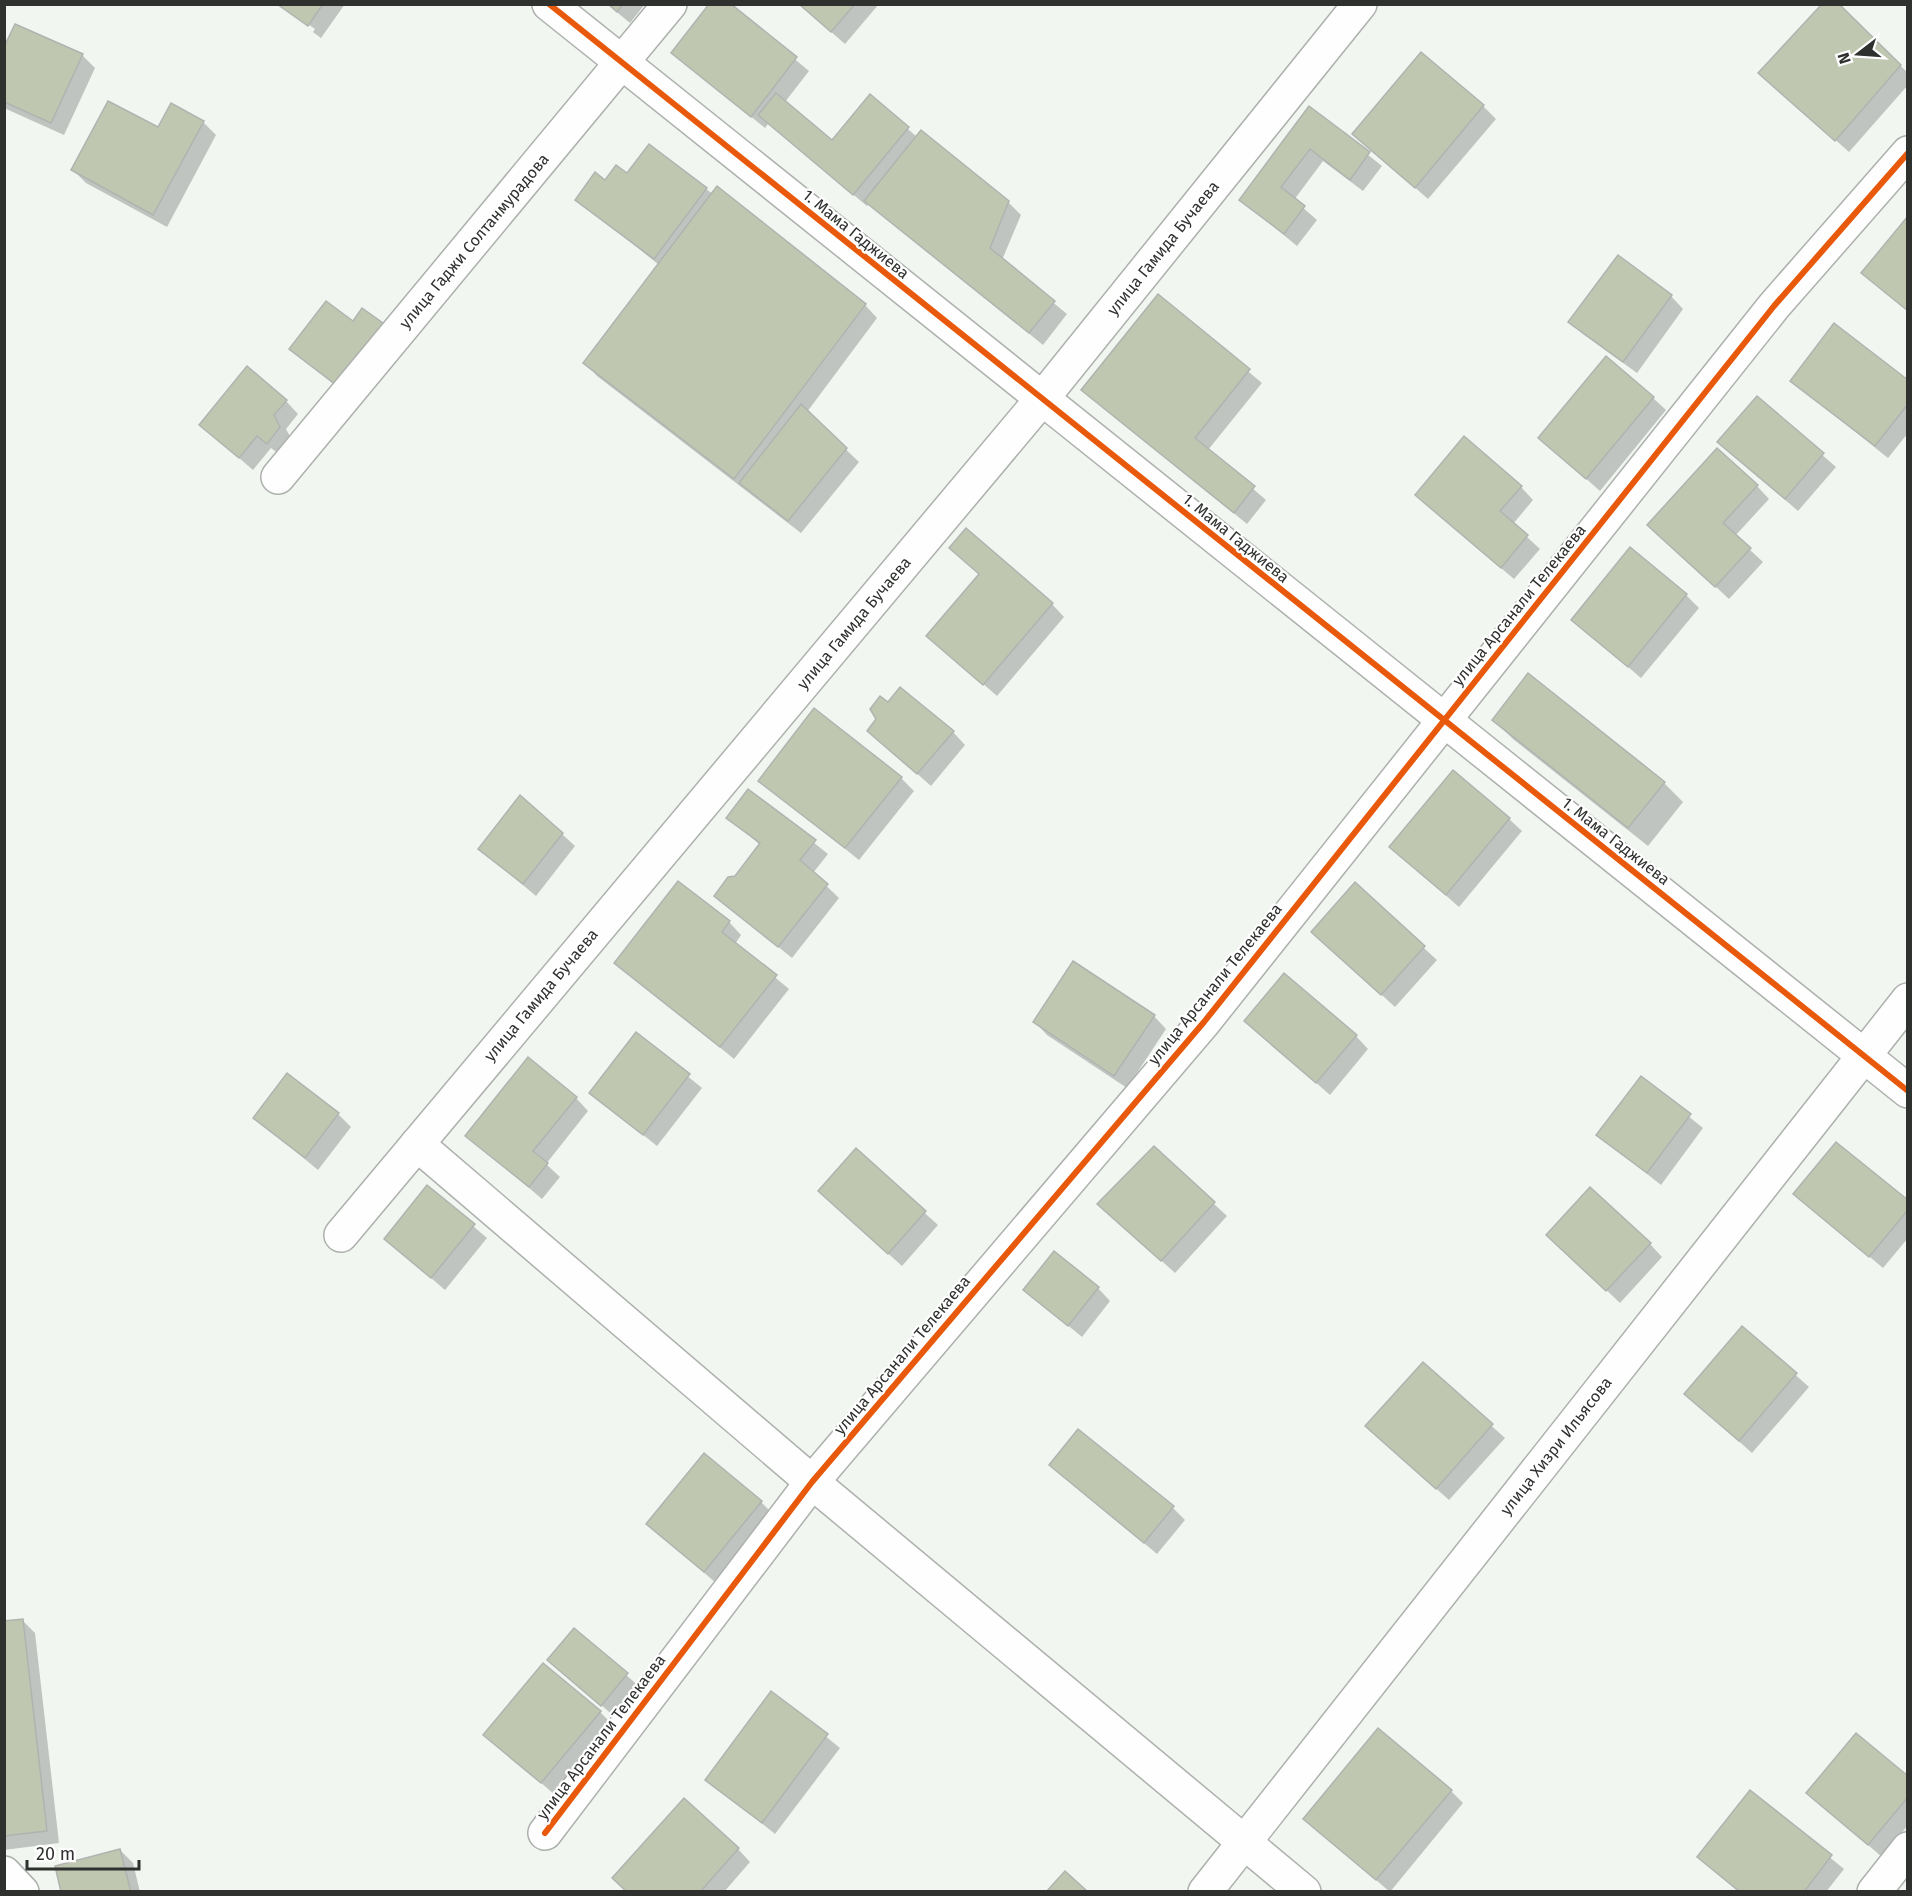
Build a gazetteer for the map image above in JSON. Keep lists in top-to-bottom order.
{
  "streets": {
    "street": [
      "1. Мама Гаджиева",
      "улица Гаджи Солтанмурадова",
      "улица Гамида Бучаева",
      "улица Арсанали Телекаева",
      "улица Хизри Ильясова"
    ]
  },
  "crossings": [
    ["1. Мама Гаджиева", "улица Гаджи Солтанмурадова"],
    ["1. Мама Гаджиева", "улица Гамида Бучаева"],
    ["1. Мама Гаджиева", "улица Арсанали Телекаева"],
    ["1. Мама Гаджиева", "улица Хизри Ильясова"]
  ],
  "scale_bar": "20 m",
  "north": "left"
}
